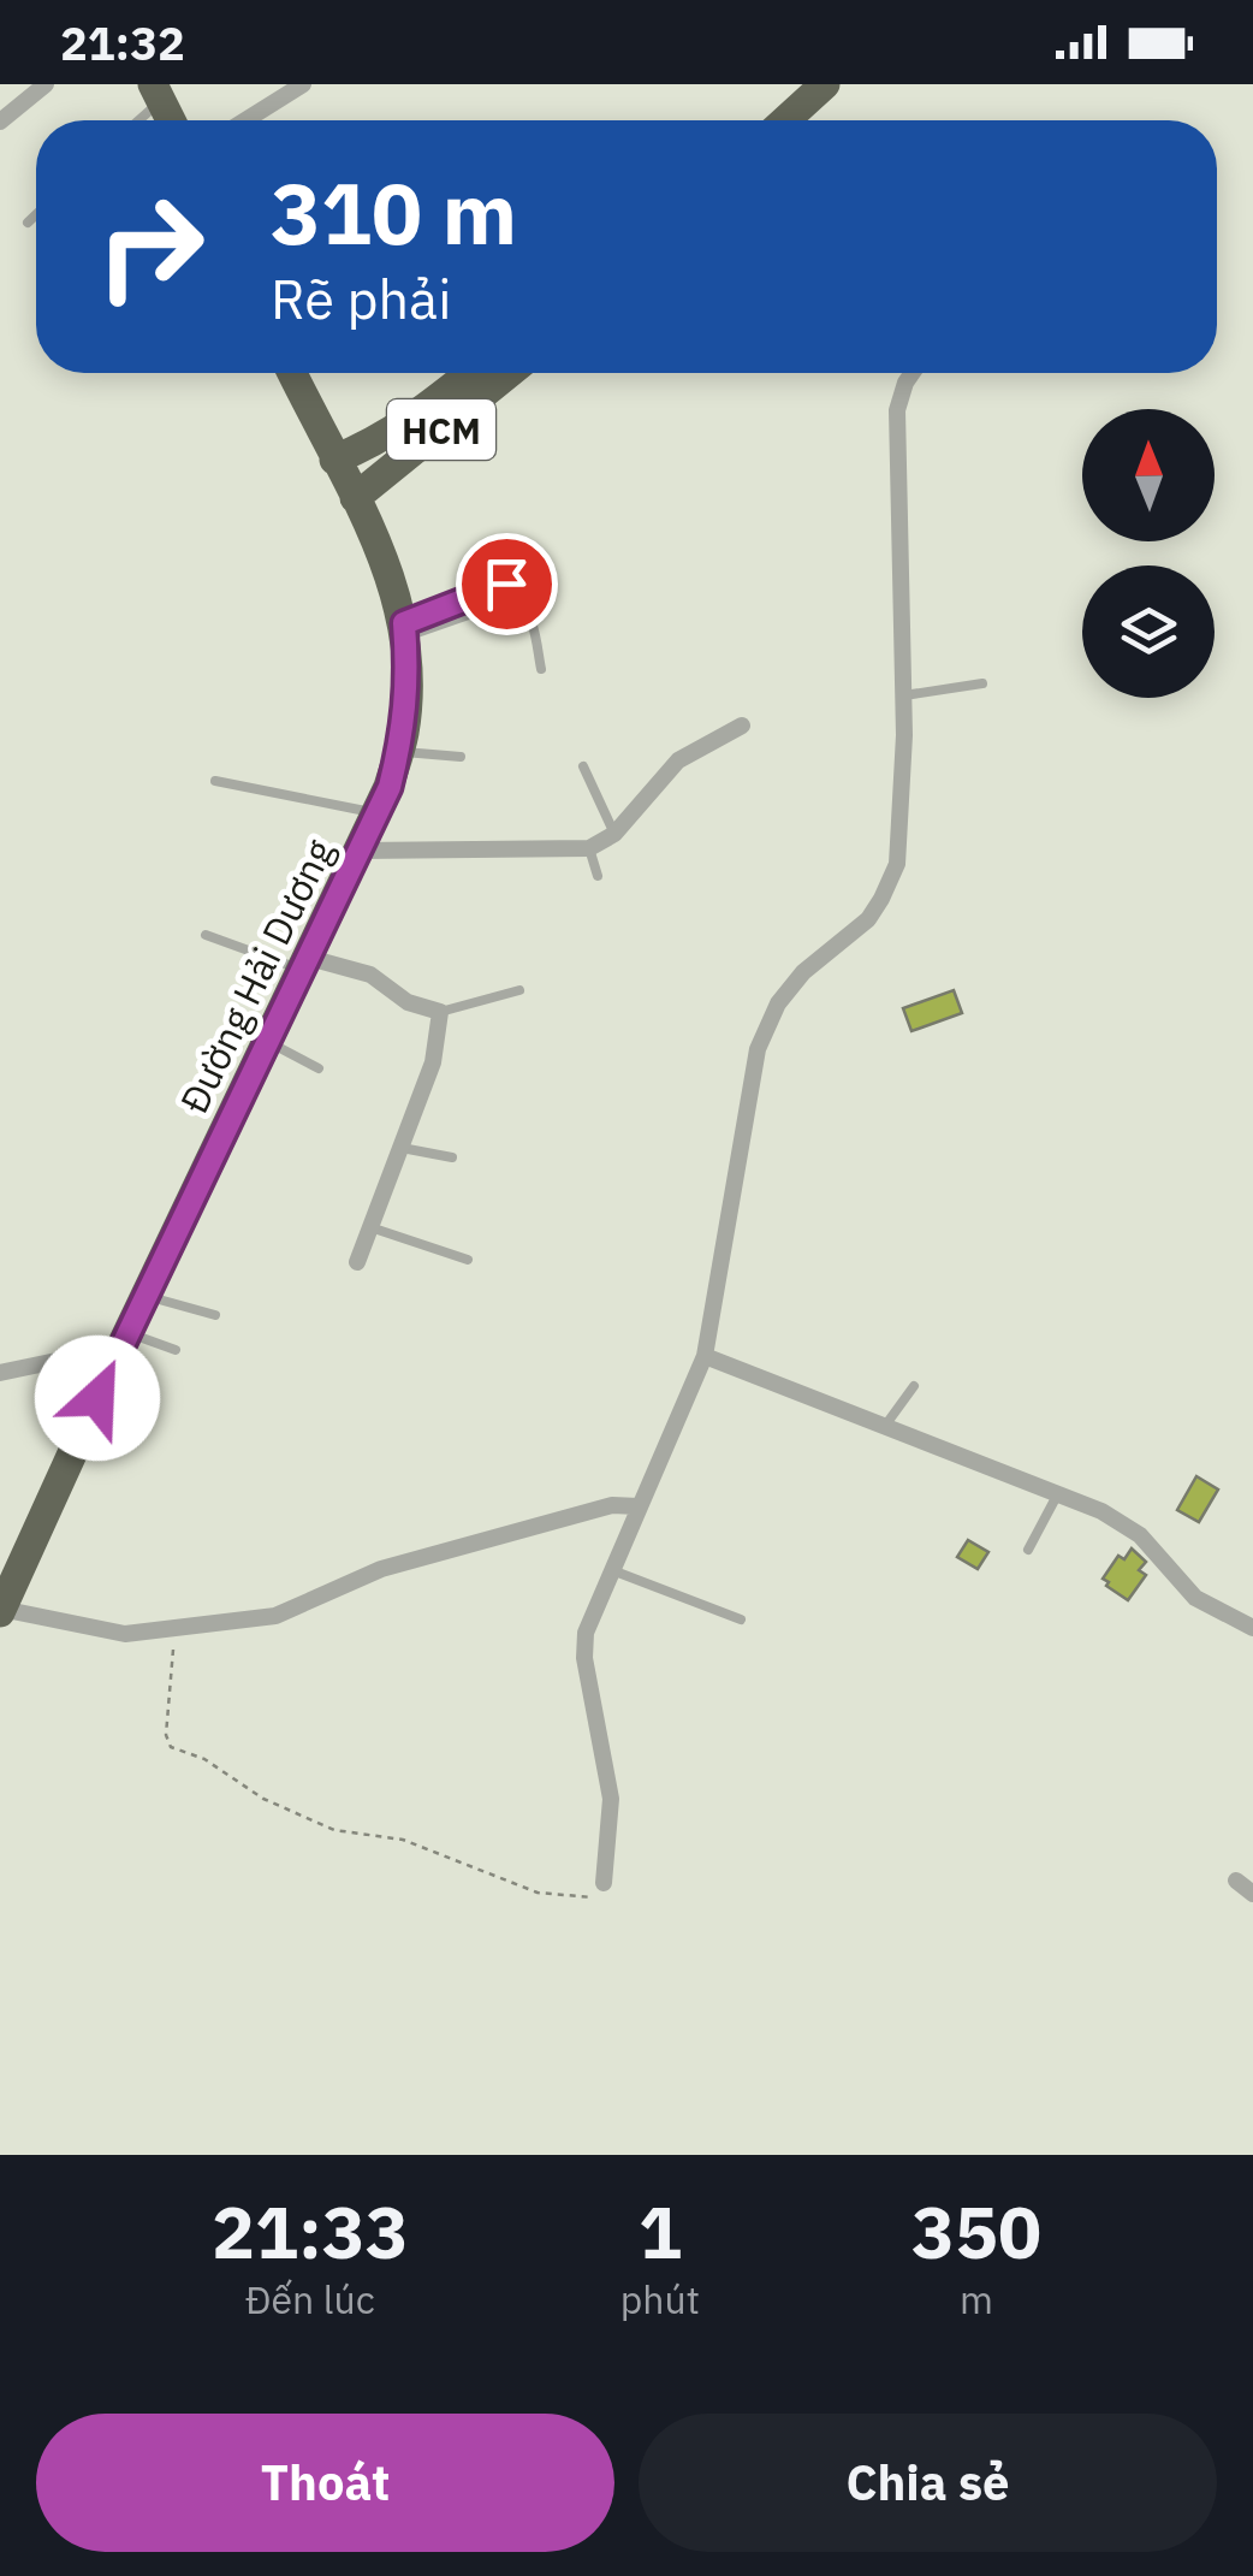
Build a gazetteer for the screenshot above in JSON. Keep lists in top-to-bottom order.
{
  "streets": {
    "highway": ["HCM", "Đường Hải Dương"]
  },
  "crossings": [
    ["HCM", "Đường Hải Dương"]
  ],
  "north": "top",
  "page": {
    "status": "21:32",
    "turn": ["310 m", "Rẽ phải"],
    "eta": [
      "21:33",
      "Đến lúc",
      "1",
      "phút",
      "350",
      "m"
    ],
    "buttons": ["Thoát", "Chia sẻ"]
  }
}
